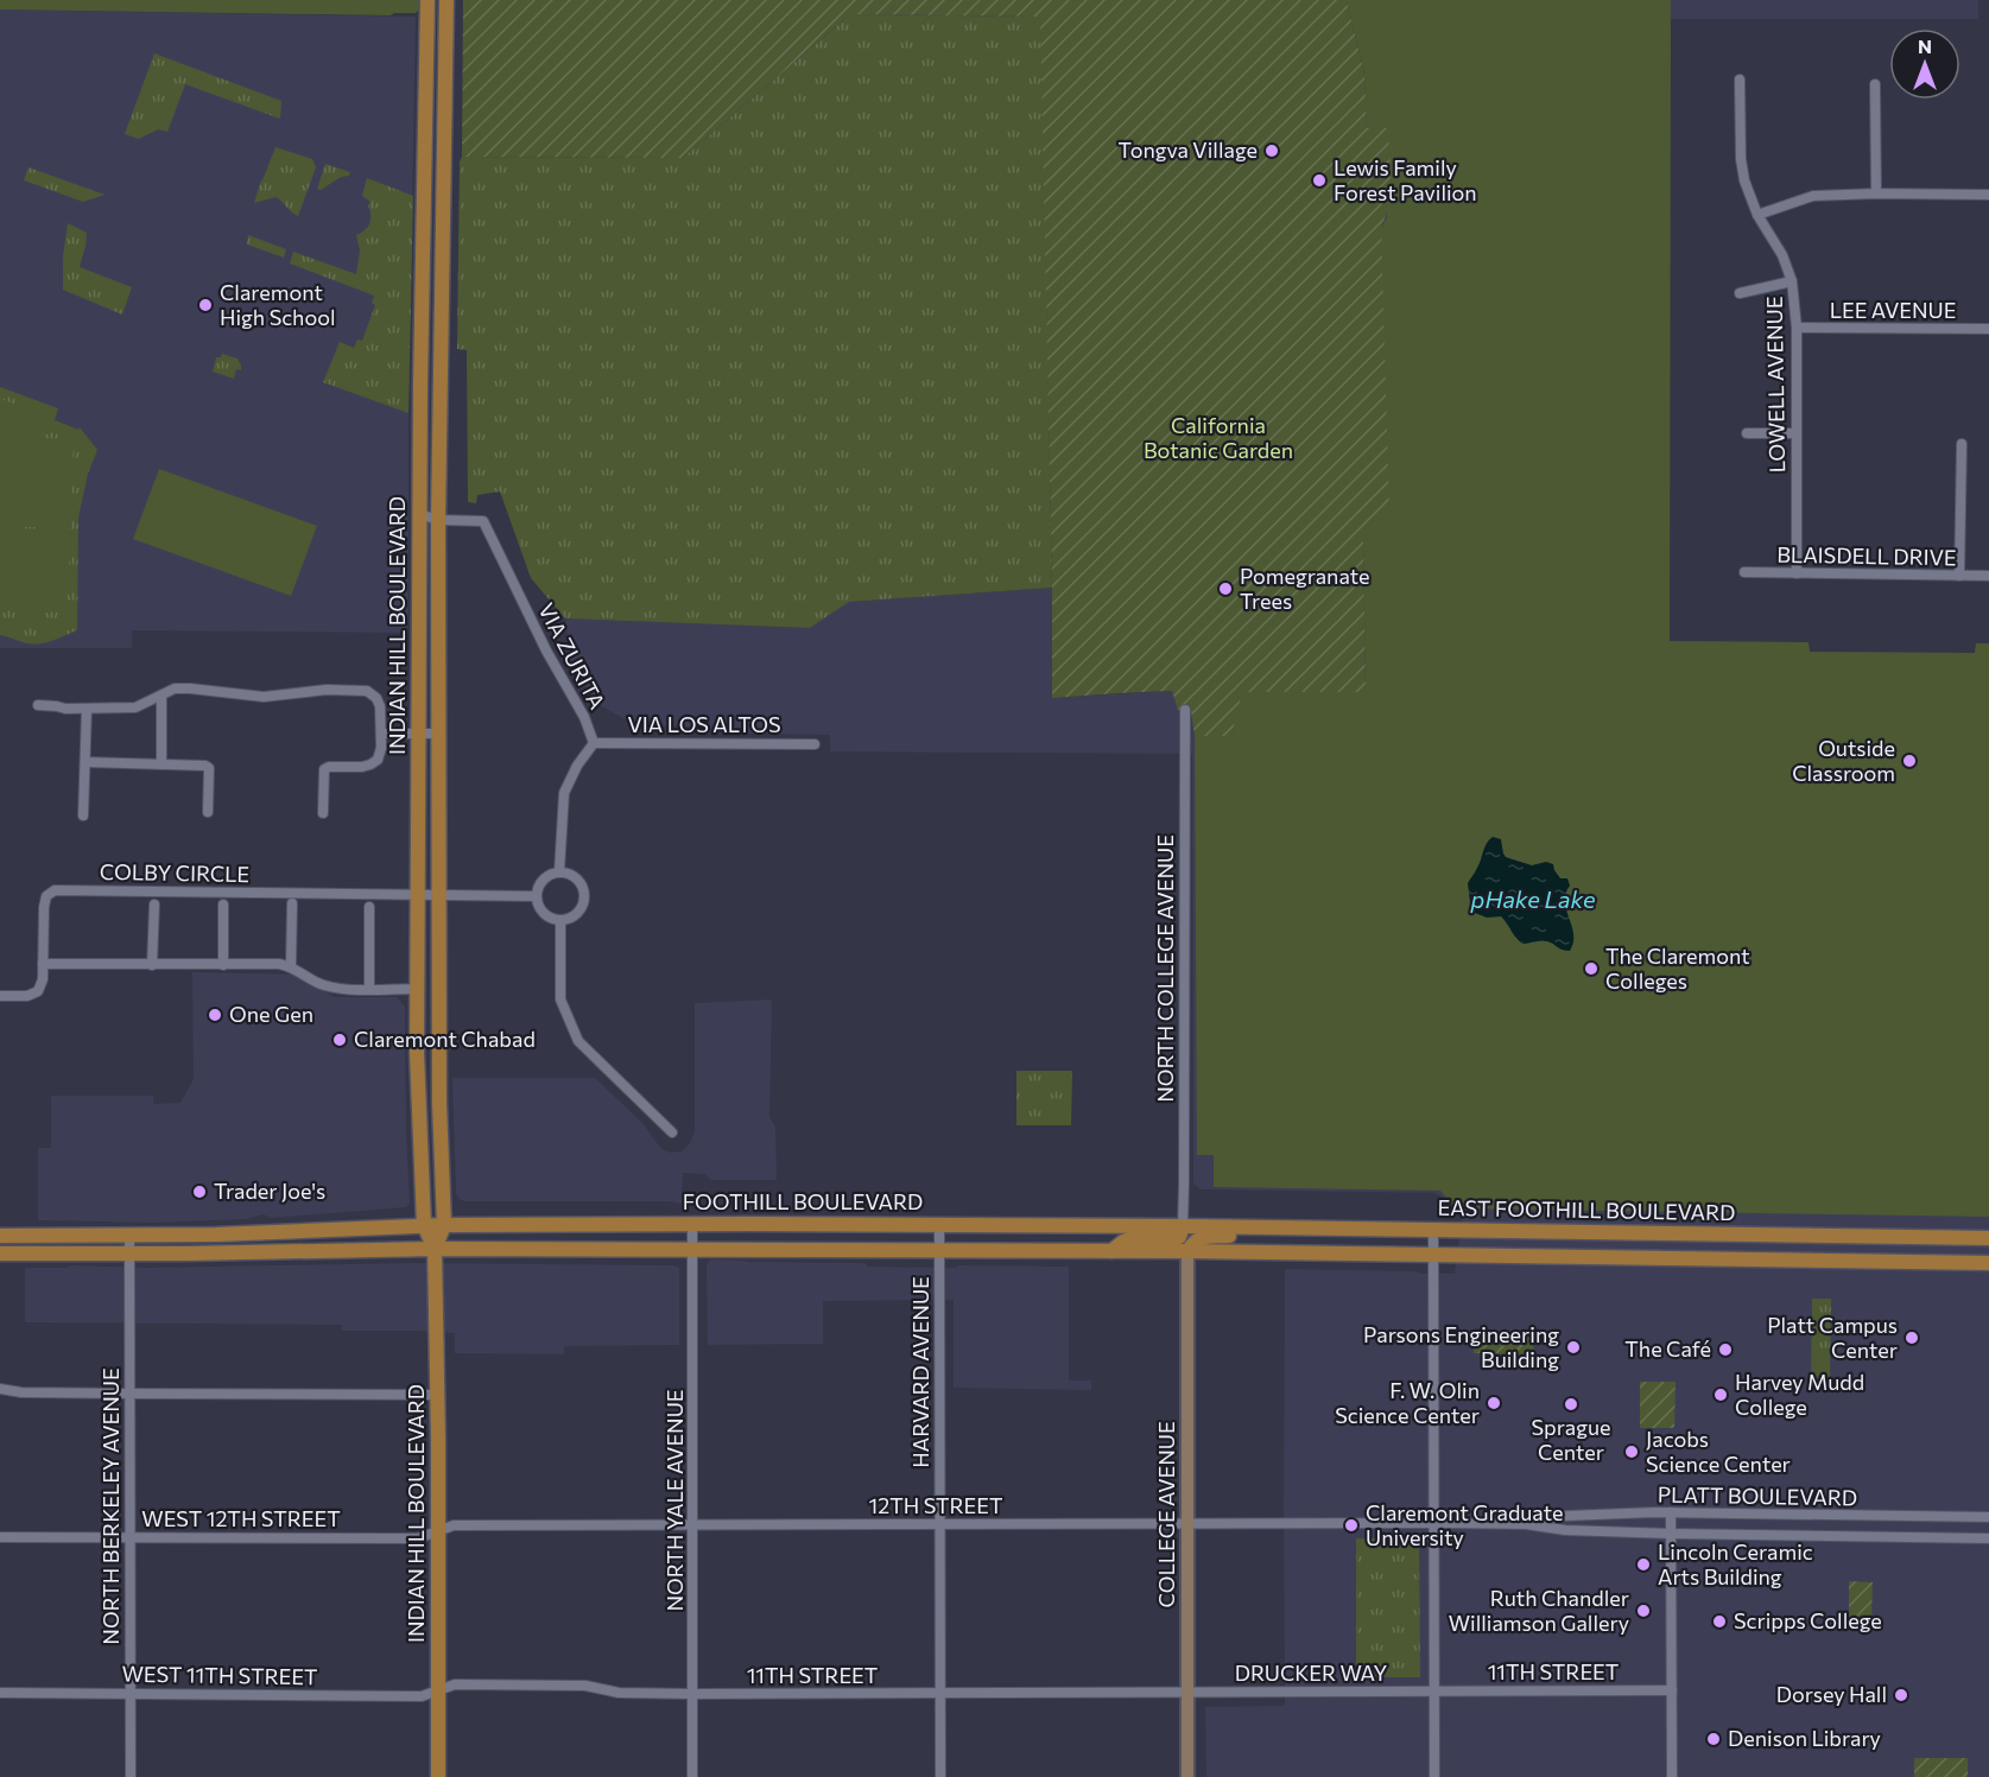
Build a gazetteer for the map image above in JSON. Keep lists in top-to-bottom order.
{
  "streets": {
    "main road": ["INDIAN HILL BOULEVARD", "FOOTHILL BOULEVARD", "EAST FOOTHILL BOULEVARD"],
    "street": [
      "LEE AVENUE",
      "LOWELL AVENUE",
      "BLAISDELL DRIVE",
      "VIA ZURITA",
      "VIA LOS ALTOS",
      "COLBY CIRCLE",
      "NORTH COLLEGE AVENUE",
      "HARVARD AVENUE",
      "PLATT BOULEVARD",
      "NORTH YALE AVENUE",
      "NORTH BERKELEY AVENUE",
      "12TH STREET",
      "COLLEGE AVENUE",
      "WEST 12TH STREET",
      "11TH STREET",
      "DRUCKER WAY",
      "WEST 11TH STREET"
    ]
  },
  "crossings": [
    ["LEE AVENUE", "LOWELL AVENUE"],
    ["LOWELL AVENUE", "BLAISDELL DRIVE"],
    ["INDIAN HILL BOULEVARD", "VIA ZURITA"],
    ["INDIAN HILL BOULEVARD", "COLBY CIRCLE"],
    ["INDIAN HILL BOULEVARD", "FOOTHILL BOULEVARD"],
    ["INDIAN HILL BOULEVARD", "12TH STREET"],
    ["INDIAN HILL BOULEVARD", "WEST 12TH STREET"],
    ["INDIAN HILL BOULEVARD", "11TH STREET"],
    ["INDIAN HILL BOULEVARD", "WEST 11TH STREET"],
    ["VIA ZURITA", "VIA LOS ALTOS"],
    ["VIA ZURITA", "COLBY CIRCLE"],
    ["NORTH COLLEGE AVENUE", "FOOTHILL BOULEVARD"],
    ["NORTH COLLEGE AVENUE", "EAST FOOTHILL BOULEVARD"],
    ["FOOTHILL BOULEVARD", "EAST FOOTHILL BOULEVARD"],
    ["FOOTHILL BOULEVARD", "HARVARD AVENUE"],
    ["FOOTHILL BOULEVARD", "NORTH YALE AVENUE"],
    ["FOOTHILL BOULEVARD", "NORTH BERKELEY AVENUE"],
    ["HARVARD AVENUE", "12TH STREET"],
    ["HARVARD AVENUE", "11TH STREET"],
    ["PLATT BOULEVARD", "12TH STREET"],
    ["NORTH YALE AVENUE", "12TH STREET"],
    ["NORTH YALE AVENUE", "11TH STREET"],
    ["NORTH BERKELEY AVENUE", "WEST 12TH STREET"],
    ["NORTH BERKELEY AVENUE", "WEST 11TH STREET"],
    ["12TH STREET", "COLLEGE AVENUE"],
    ["12TH STREET", "WEST 12TH STREET"],
    ["COLLEGE AVENUE", "11TH STREET"],
    ["COLLEGE AVENUE", "DRUCKER WAY"],
    ["11TH STREET", "DRUCKER WAY"],
    ["11TH STREET", "WEST 11TH STREET"]
  ],
  "water": ["pHake Lake"],
  "parks": ["California Botanic Garden"],
  "places": [
    "Tongva Village",
    "Lewis Family Forest Pavilion",
    "Claremont High School",
    "Pomegranate Trees",
    "Outside Classroom",
    "The Claremont Colleges",
    "One Gen",
    "Claremont Chabad",
    "Trader Joe's",
    "Platt Campus Center",
    "Parsons Engineering Building",
    "The Café",
    "Harvey Mudd College",
    "F. W. Olin Science Center",
    "Sprague Center",
    "Jacobs Science Center",
    "Claremont Graduate University",
    "Lincoln Ceramic Arts Building",
    "Ruth Chandler Williamson Gallery",
    "Scripps College",
    "Dorsey Hall",
    "Denison Library"
  ],
  "north": "top"
}
